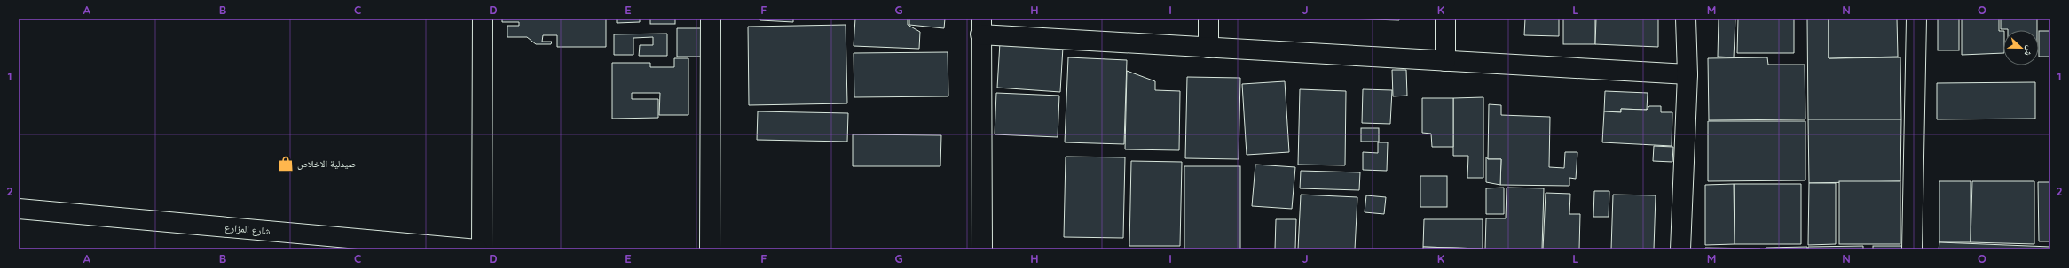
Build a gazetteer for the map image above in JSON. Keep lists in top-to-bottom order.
{
  "streets": {
    "street": ["شارع المزارع"]
  },
  "places": {
    "shop": ["صيدلية الاخلاص"]
  },
  "north": "right",
  "grid": {
    "columns": [
      "A",
      "B",
      "C",
      "D",
      "E",
      "F",
      "G",
      "H",
      "I",
      "J",
      "K",
      "L",
      "M",
      "N",
      "O"
    ],
    "rows": ["1", "2"]
  }
}
